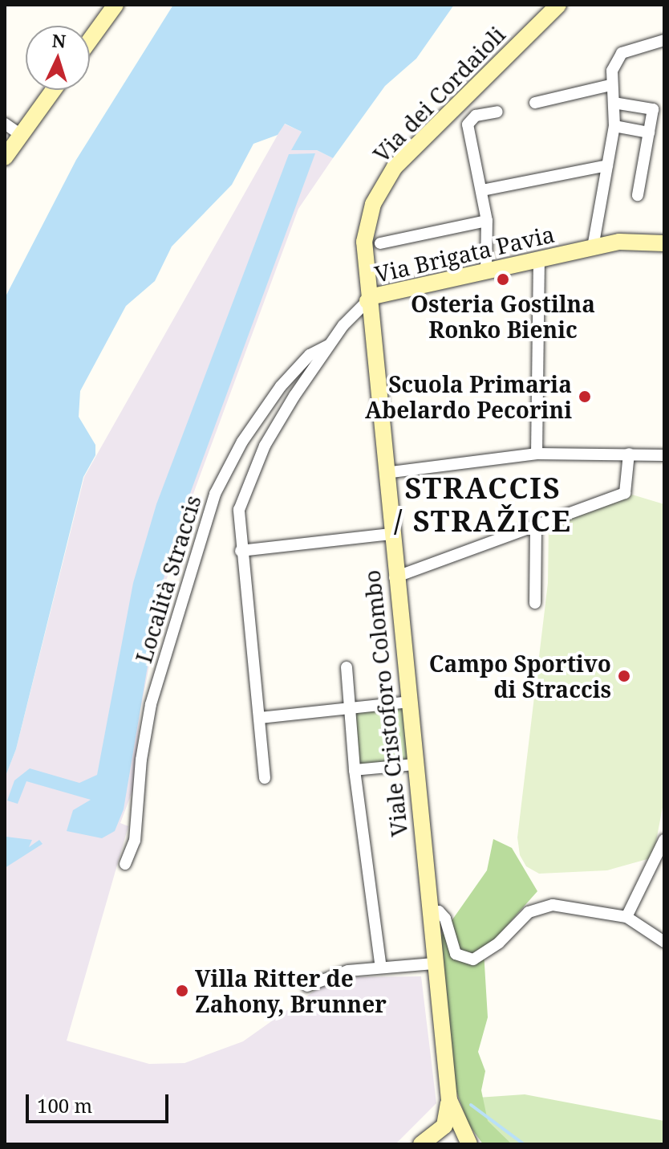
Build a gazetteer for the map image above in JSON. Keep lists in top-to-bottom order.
{
  "streets": {
    "street": [
      "Via dei Cordaioli",
      "Via Brigata Pavia",
      "Località Straccis",
      "Viale Cristoforo Colombo"
    ]
  },
  "crossings": [
    ["Via dei Cordaioli", "Via Brigata Pavia"],
    ["Via dei Cordaioli", "Viale Cristoforo Colombo"],
    ["Via Brigata Pavia", "Località Straccis"],
    ["Via Brigata Pavia", "Viale Cristoforo Colombo"]
  ],
  "districts": ["STRACCIS / STRAŽICE"],
  "places": [
    "Osteria Gostilna Ronko Bienic",
    "Scuola Primaria Abelardo Pecorini",
    "Campo Sportivo di Straccis",
    "Villa Ritter de Zahony, Brunner"
  ],
  "scale_bar": "100 m",
  "north": "top"
}
